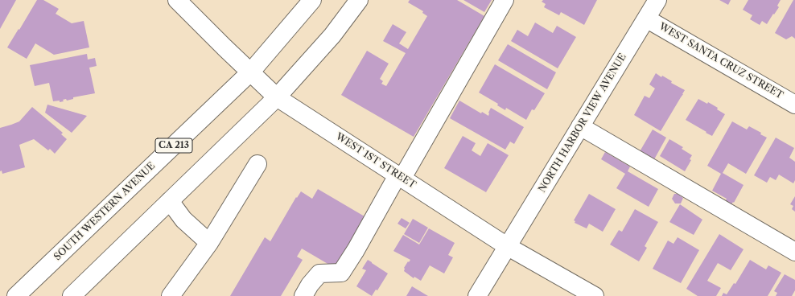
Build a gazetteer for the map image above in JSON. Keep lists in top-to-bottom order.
{
  "streets": {
    "street": [
      "WEST SANTA CRUZ STREET",
      "NORTH HARBOR VIEW AVENUE",
      "CA 213",
      "WEST 1ST STREET",
      "SOUTH WESTERN AVENUE"
    ]
  },
  "crossings": [
    ["WEST SANTA CRUZ STREET", "NORTH HARBOR VIEW AVENUE"],
    ["NORTH HARBOR VIEW AVENUE", "WEST 1ST STREET"],
    ["WEST 1ST STREET", "SOUTH WESTERN AVENUE"]
  ]
}
